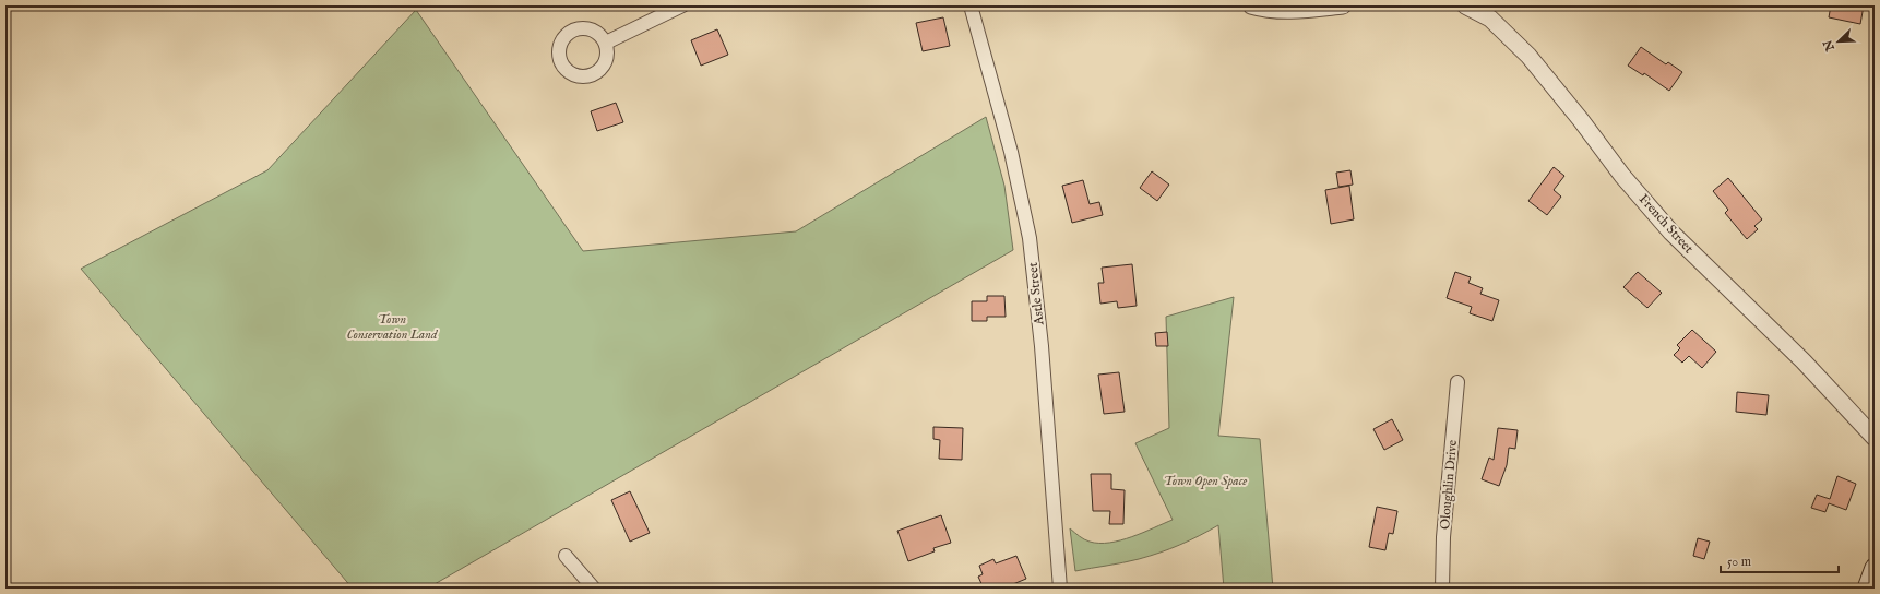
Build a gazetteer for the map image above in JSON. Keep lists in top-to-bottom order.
{
  "streets": {
    "street": ["French Street", "Astle Street", "Oloughlin Drive"]
  },
  "parks": ["Town Conservation Land", "Town Open Space"],
  "scale_bar": "50 m",
  "north": "bottom left"
}
